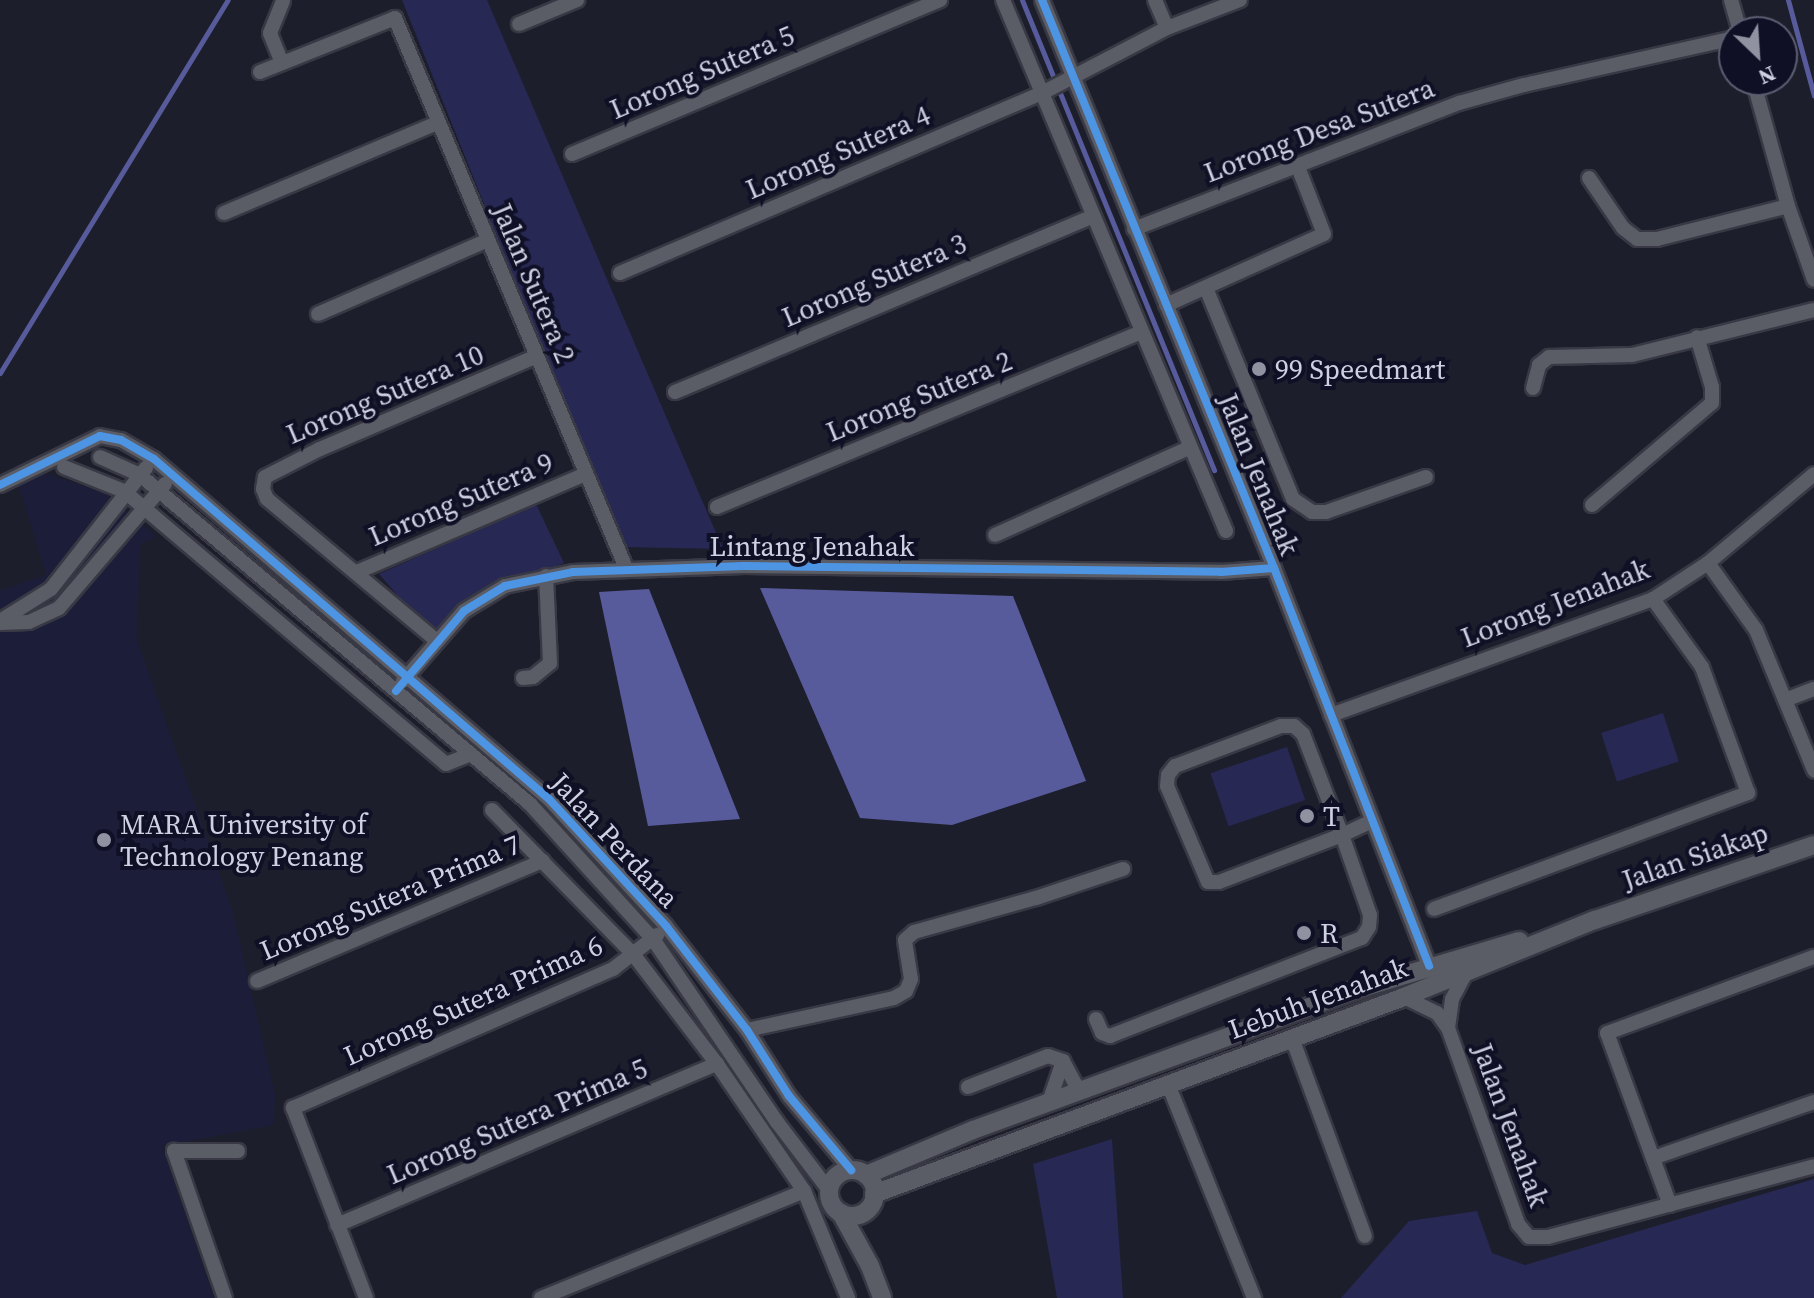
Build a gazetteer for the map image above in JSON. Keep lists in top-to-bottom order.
{
  "streets": {
    "street": [
      "Lorong Sutera 5",
      "Lorong Desa Sutera",
      "Lorong Sutera 4",
      "Lorong Sutera 3",
      "Jalan Sutera 2",
      "Lorong Sutera 10",
      "Lorong Sutera 2",
      "Jalan Jenahak",
      "Lorong Sutera 9",
      "Lintang Jenahak",
      "Lorong Jenahak",
      "Jalan Perdana",
      "Jalan Siakap",
      "Lorong Sutera Prima 7",
      "Lebuh Jenahak",
      "Lorong Sutera Prima 6",
      "Lorong Sutera Prima 5"
    ]
  },
  "crossings": [
    ["Lorong Desa Sutera", "Jalan Jenahak"],
    ["Lorong Sutera 4", "Jalan Jenahak"],
    ["Jalan Sutera 2", "Lorong Sutera 10"],
    ["Jalan Sutera 2", "Lorong Sutera 9"],
    ["Jalan Sutera 2", "Lintang Jenahak"],
    ["Lorong Sutera 10", "Lorong Sutera 9"],
    ["Jalan Jenahak", "Lintang Jenahak"],
    ["Jalan Jenahak", "Lorong Jenahak"],
    ["Jalan Jenahak", "Lebuh Jenahak"],
    ["Lintang Jenahak", "Jalan Perdana"],
    ["Jalan Perdana", "Lebuh Jenahak"],
    ["Jalan Perdana", "Lorong Sutera Prima 6"],
    ["Jalan Siakap", "Lebuh Jenahak"],
    ["Lorong Sutera Prima 6", "Lorong Sutera Prima 5"]
  ],
  "places": [
    "99 Speedmart",
    "T",
    "MARA University of Technology Penang",
    "R"
  ],
  "north": "bottom right"
}
